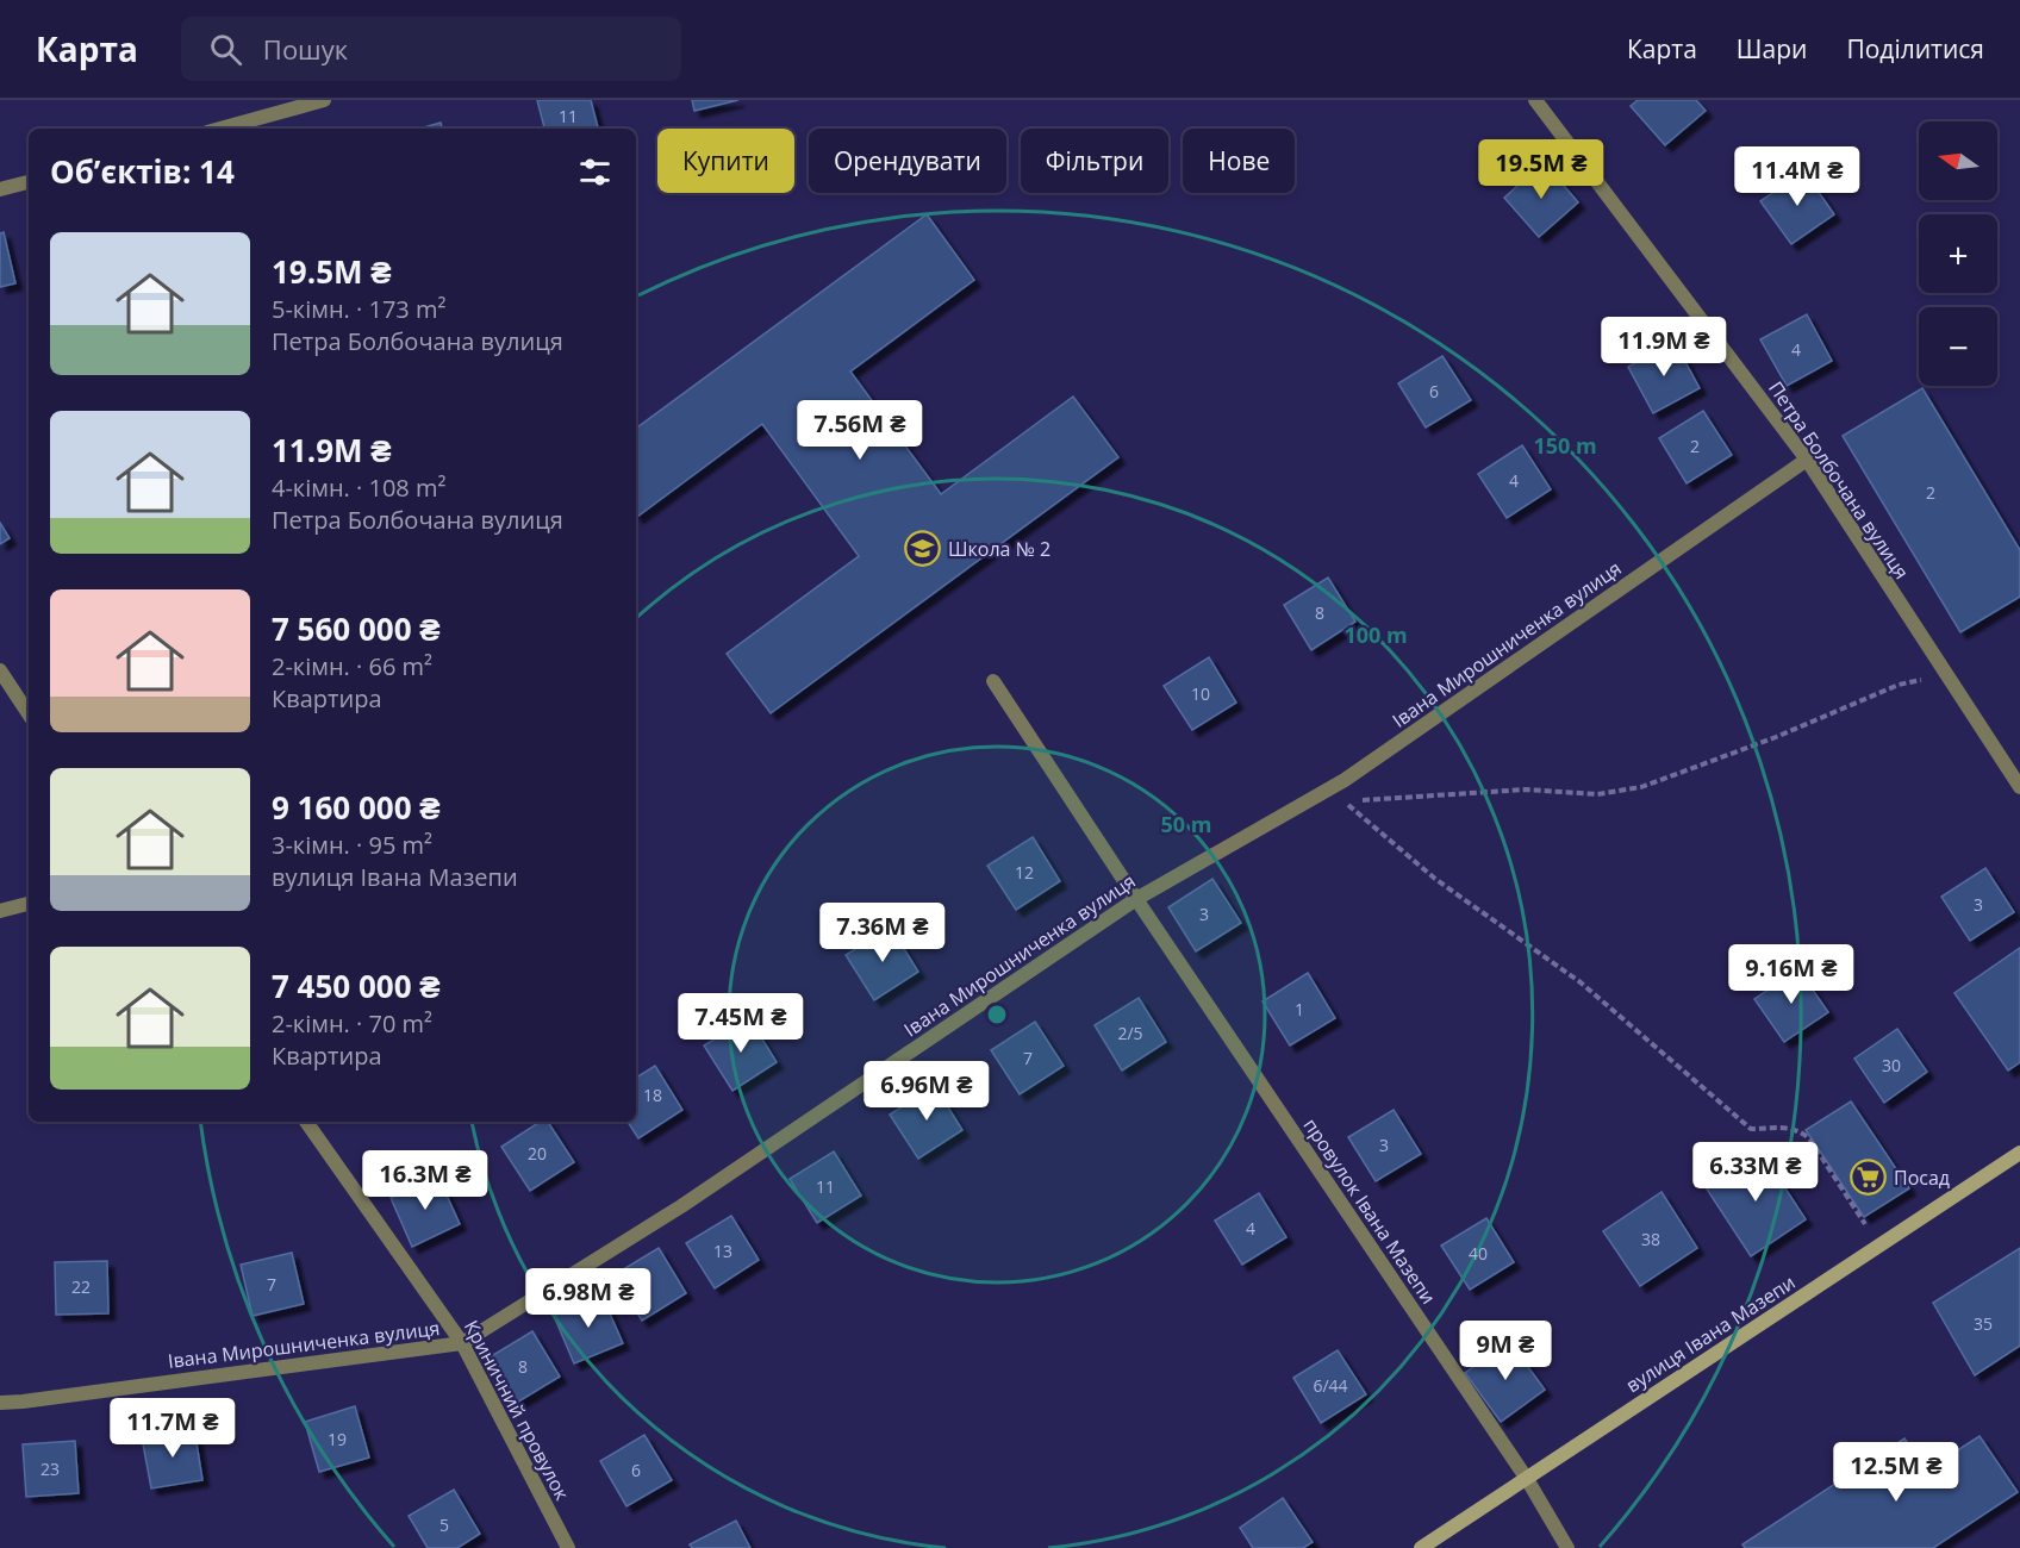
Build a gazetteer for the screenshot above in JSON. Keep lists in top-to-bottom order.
{
  "streets": {
    "street": [
      "Петра Болбочана вулиця",
      "Івана Мирошниченка вулиця",
      "провулок Івана Мазепи",
      "вулиця Івана Мазепи",
      "Криничний провулок"
    ]
  },
  "crossings": [
    ["Петра Болбочана вулиця", "Івана Мирошниченка вулиця"],
    ["Івана Мирошниченка вулиця", "провулок Івана Мазепи"],
    ["Івана Мирошниченка вулиця", "Криничний провулок"],
    ["провулок Івана Мазепи", "вулиця Івана Мазепи"]
  ],
  "places": {
    "school or university": ["Школа № 2"],
    "supermarket": ["Посад"]
  },
  "house_numbers": [
    "11",
    "4",
    "6",
    "2",
    "4",
    "2",
    "8",
    "10",
    "12",
    "3",
    "3",
    "1",
    "2/5",
    "7",
    "30",
    "18",
    "3",
    "20",
    "11",
    "4",
    "38",
    "13",
    "40",
    "7",
    "22",
    "35",
    "8",
    "6/44",
    "19",
    "23",
    "6",
    "5"
  ],
  "north": "left",
  "page": {
    "header": "Карта",
    "search": "Пошук",
    "nav": ["Карта", "Шари", "Поділитися"],
    "map_buttons": ["+", "−"],
    "chip": [
      "Купити",
      "Орендувати",
      "Фільтри",
      "Нове"
    ],
    "heading": "Об’єктів: 14",
    "price": [
      "19.5M ₴",
      "11.4M ₴",
      "11.9M ₴",
      "7.56M ₴",
      "7.36M ₴",
      "9.16M ₴",
      "7.45M ₴",
      "6.96M ₴",
      "6.33M ₴",
      "16.3M ₴",
      "6.98M ₴",
      "9M ₴",
      "11.7M ₴",
      "12.5M ₴"
    ],
    "list": [
      {
        "name": "19.5M ₴",
        "note": "5-кімн. · 173 m² · Петра Болбочана вулиця"
      },
      {
        "name": "11.9M ₴",
        "note": "4-кімн. · 108 m² · Петра Болбочана вулиця"
      },
      {
        "name": "7 560 000 ₴",
        "note": "2-кімн. · 66 m² · Квартира"
      },
      {
        "name": "9 160 000 ₴",
        "note": "3-кімн. · 95 m² · вулиця Івана Мазепи"
      },
      {
        "name": "7 450 000 ₴",
        "note": "2-кімн. · 70 m² · Квартира"
      }
    ]
  },
  "rings": ["150 m", "100 m", "50 m"]
}
